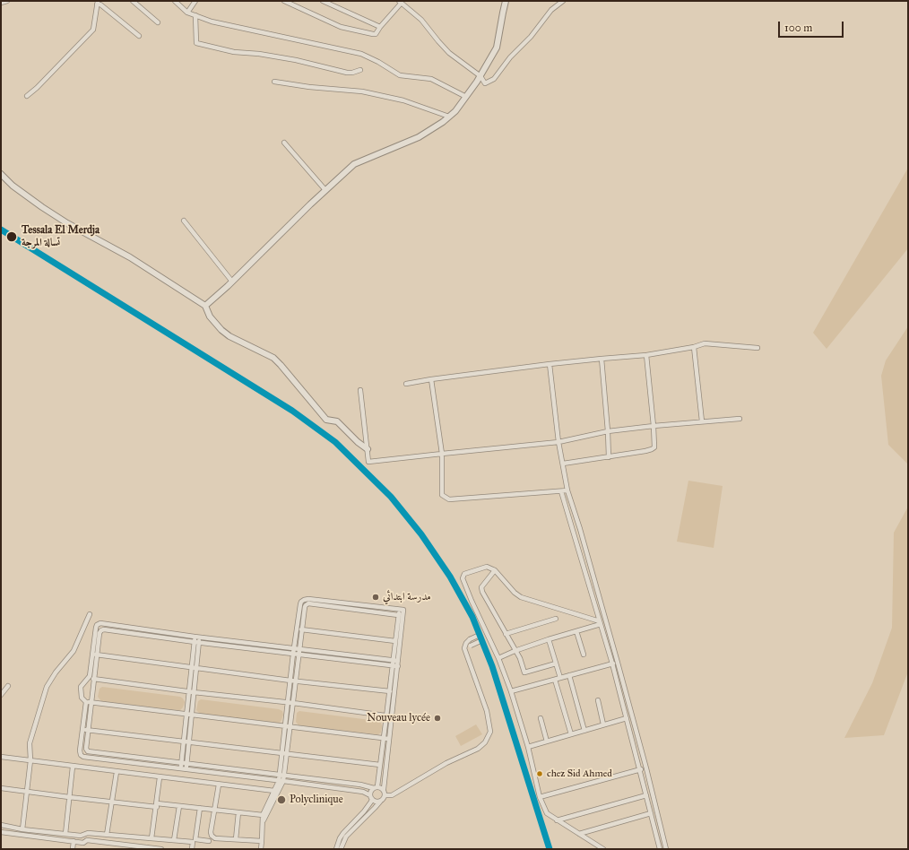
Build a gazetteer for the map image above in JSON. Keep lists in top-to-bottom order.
{
  "places": [
    "Tessala El Merdja تسالة المرجة",
    "مدرسة ابتدائي",
    "Nouveau lycée",
    "chez Sid Ahmed",
    "Polyclinique"
  ],
  "scale_bar": "100 m"
}
